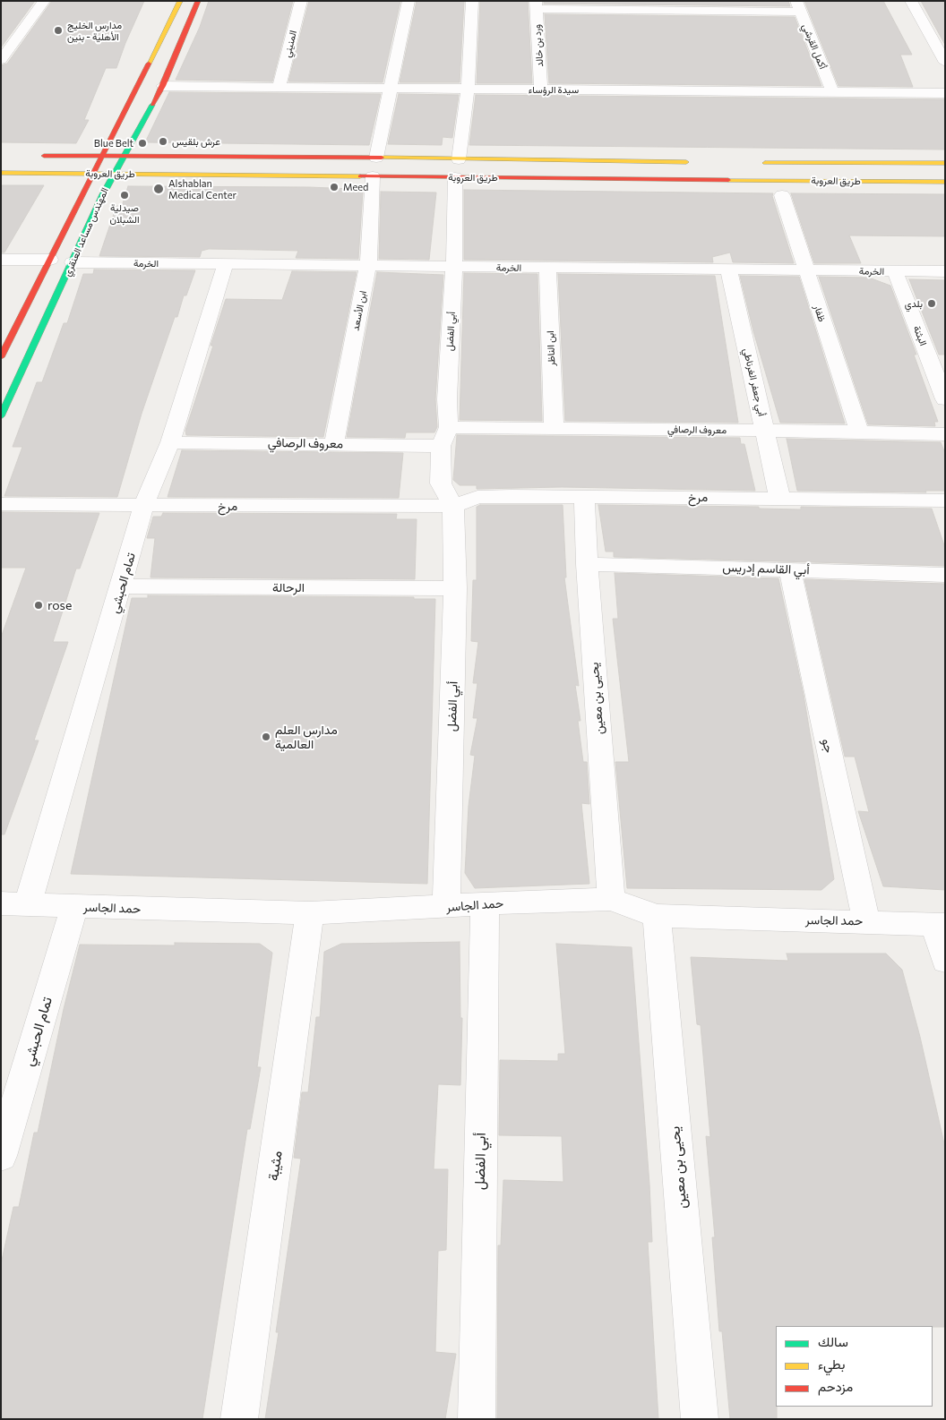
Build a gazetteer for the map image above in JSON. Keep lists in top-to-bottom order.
{
  "streets": {
    "main road": ["طريق العروبة", "المهندس مساعد العنقري"],
    "street": [
      "المنيني",
      "ورد بن خالد",
      "أكمل القرشي",
      "سيدة الرؤساء",
      "الخرمة",
      "ابن الأسعد",
      "ظفار",
      "أبي الفضل",
      "البثنة",
      "ابن الناظر",
      "أبي جعفر الغرناطي",
      "معروف الرصافي",
      "مرخ",
      "أبي القاسم إدريس",
      "تمام الحبشي",
      "الرحالة",
      "يحيى بن معين",
      "جو",
      "حمد الجاسر",
      "مثيبة"
    ]
  },
  "crossings": [
    ["المنيني", "سيدة الرؤساء"],
    ["ورد بن خالد", "سيدة الرؤساء"],
    ["أكمل القرشي", "سيدة الرؤساء"],
    ["سيدة الرؤساء", "المهندس مساعد العنقري"],
    ["طريق العروبة", "المهندس مساعد العنقري"],
    ["طريق العروبة", "ابن الأسعد"],
    ["طريق العروبة", "أبي الفضل"],
    ["المهندس مساعد العنقري", "الخرمة"],
    ["الخرمة", "ابن الأسعد"],
    ["الخرمة", "ظفار"],
    ["الخرمة", "أبي الفضل"],
    ["الخرمة", "البثنة"],
    ["الخرمة", "ابن الناظر"],
    ["الخرمة", "أبي جعفر الغرناطي"],
    ["الخرمة", "تمام الحبشي"],
    ["ابن الأسعد", "معروف الرصافي"],
    ["ظفار", "معروف الرصافي"],
    ["أبي الفضل", "معروف الرصافي"],
    ["أبي الفضل", "مرخ"],
    ["أبي الفضل", "الرحالة"],
    ["أبي الفضل", "حمد الجاسر"],
    ["ابن الناظر", "معروف الرصافي"],
    ["أبي جعفر الغرناطي", "معروف الرصافي"],
    ["أبي جعفر الغرناطي", "مرخ"],
    ["معروف الرصافي", "تمام الحبشي"],
    ["مرخ", "تمام الحبشي"],
    ["مرخ", "يحيى بن معين"],
    ["أبي القاسم إدريس", "يحيى بن معين"],
    ["أبي القاسم إدريس", "جو"],
    ["تمام الحبشي", "الرحالة"],
    ["تمام الحبشي", "حمد الجاسر"],
    ["يحيى بن معين", "حمد الجاسر"],
    ["جو", "حمد الجاسر"],
    ["حمد الجاسر", "مثيبة"]
  ],
  "places": [
    "مدارس الخليج الأهلية - بنين",
    "عرش بلقيس",
    "Blue Belt",
    "Meed",
    "Alshablan Medical Center",
    "صيدلية الشبلان",
    "بلدي",
    "rose",
    "مدارس العلم العالمية"
  ],
  "legend": ["سالك", "بطيء", "مزدحم"]
}
